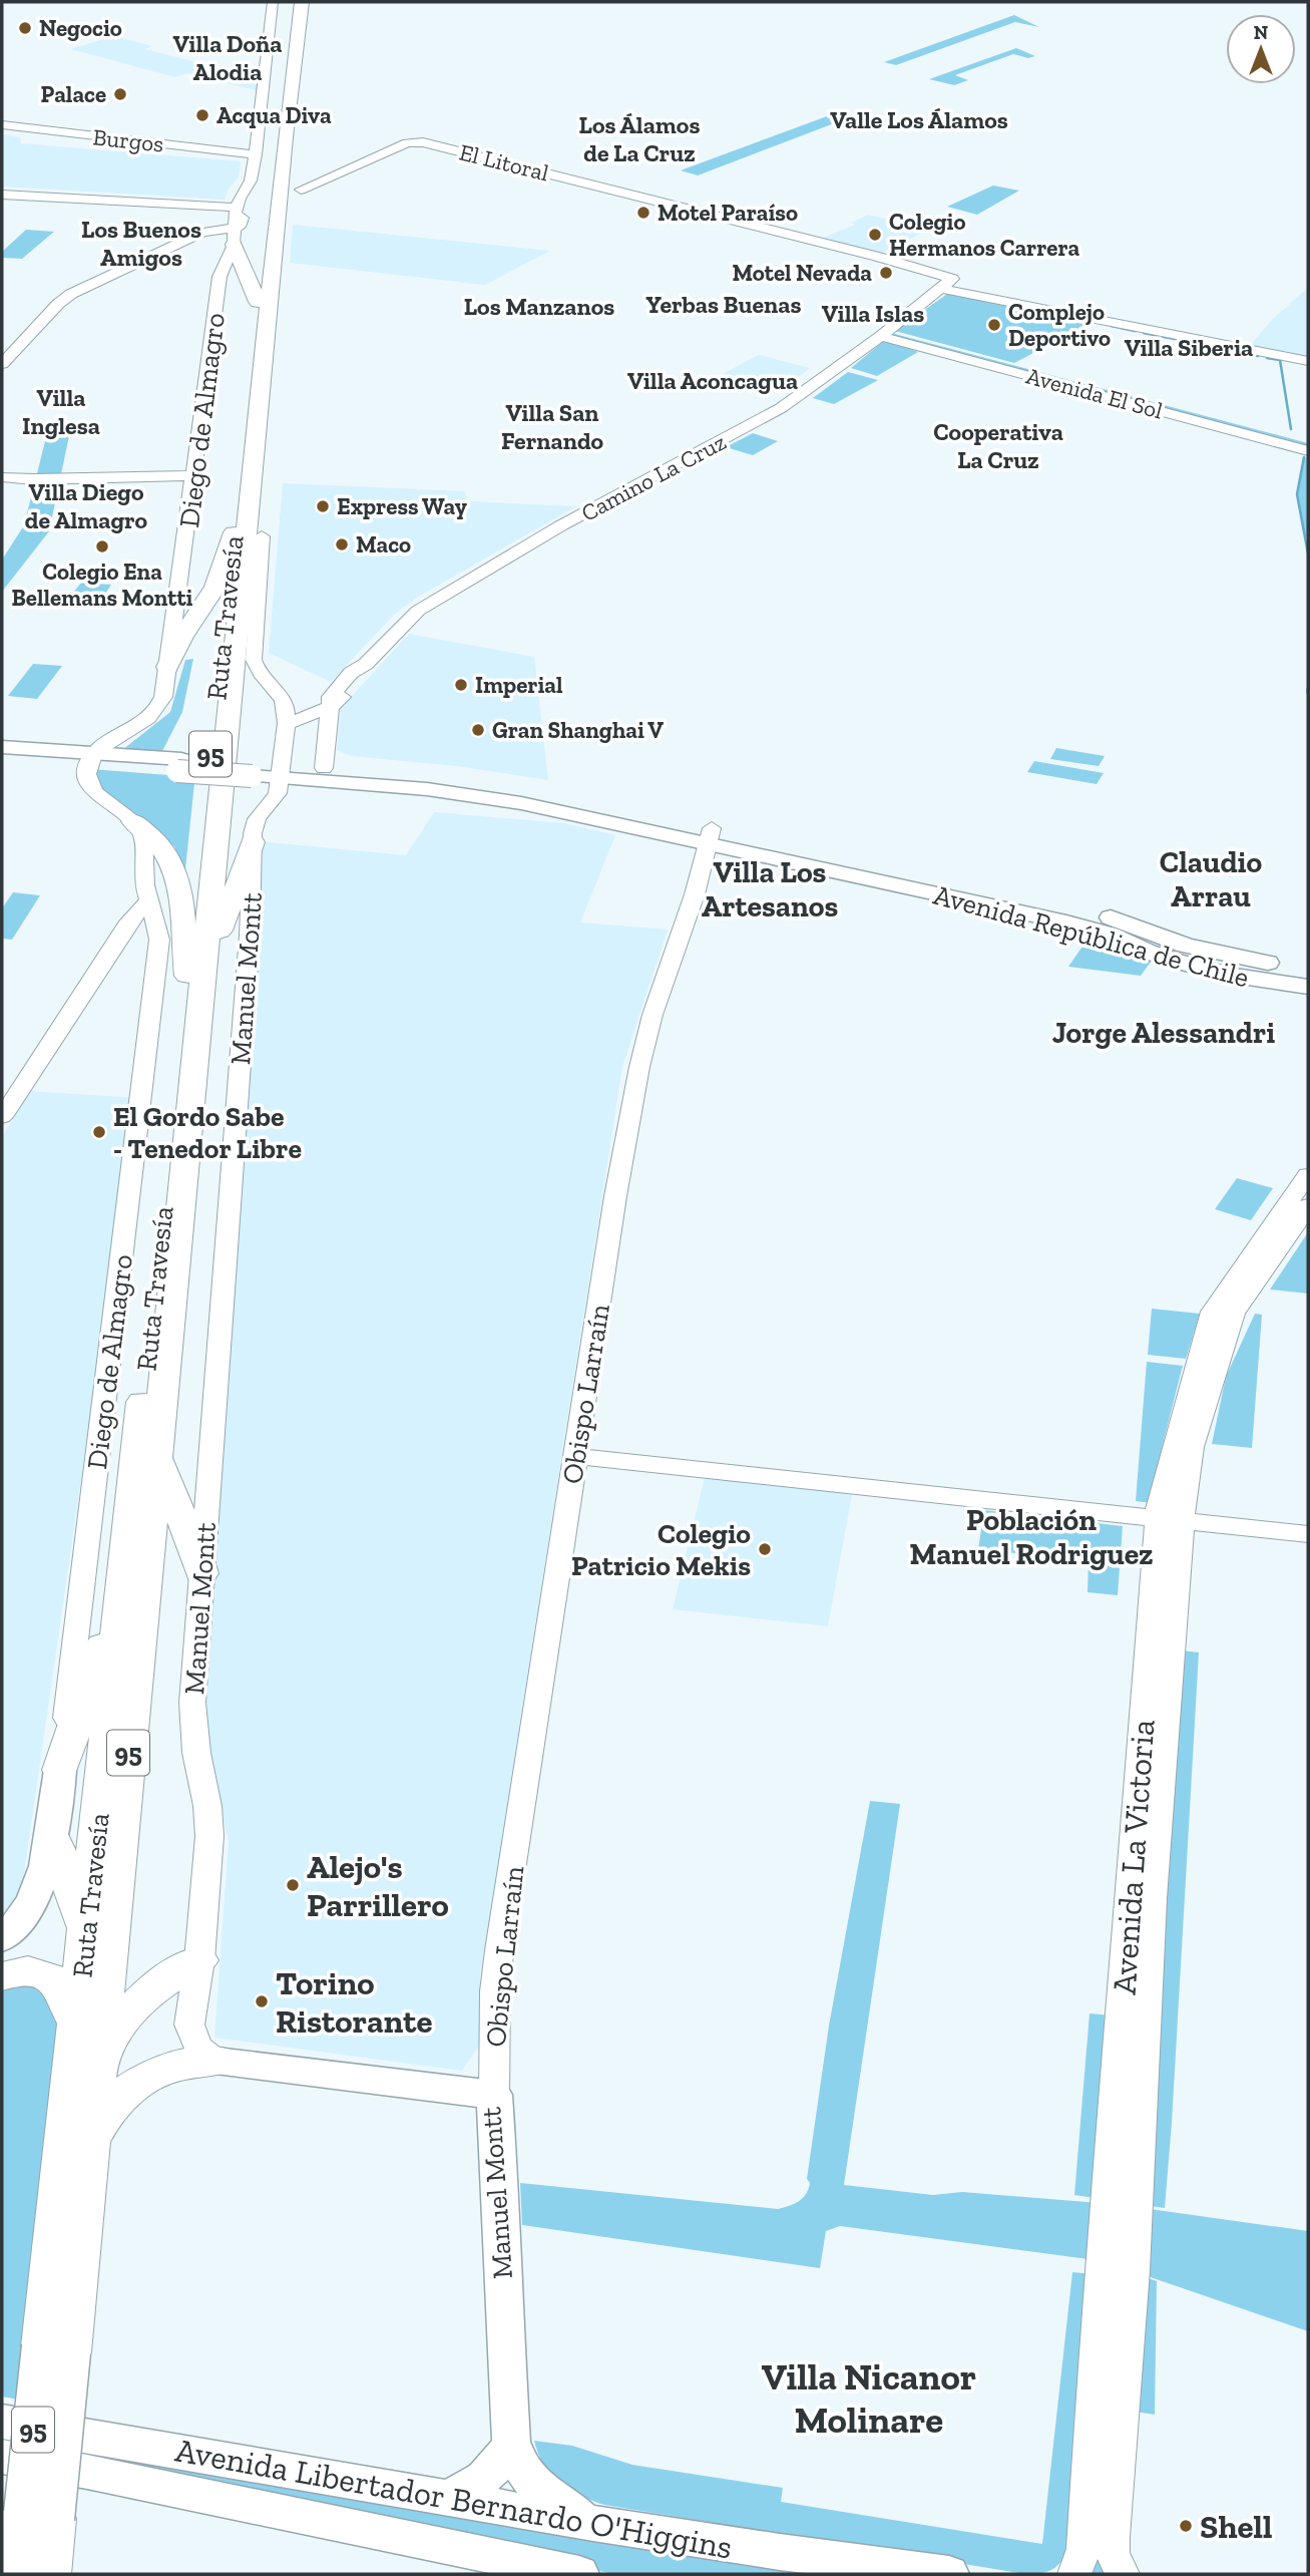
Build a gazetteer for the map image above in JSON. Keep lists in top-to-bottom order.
{
  "streets": {
    "highway": ["Ruta Travesía", "95"],
    "main road": [
      "Burgos",
      "El Litoral",
      "Avenida El Sol",
      "Diego de Almagro",
      "Camino La Cruz",
      "Avenida República de Chile",
      "Manuel Montt",
      "Obispo Larraín",
      "Avenida La Victoria",
      "Avenida Libertador Bernardo O'Higgins"
    ]
  },
  "crossings": [
    ["Burgos", "Diego de Almagro"],
    ["El Litoral", "Camino La Cruz"],
    ["Avenida El Sol", "Camino La Cruz"],
    ["Diego de Almagro", "Avenida República de Chile"],
    ["Ruta Travesía", "Manuel Montt"],
    ["Avenida República de Chile", "Manuel Montt"],
    ["Avenida República de Chile", "Obispo Larraín"],
    ["Manuel Montt", "Obispo Larraín"],
    ["Manuel Montt", "Avenida Libertador Bernardo O'Higgins"]
  ],
  "districts": [
    "Villa Doña Alodia",
    "Valle Los Álamos",
    "Los Álamos de La Cruz",
    "Los Buenos Amigos",
    "Yerbas Buenas",
    "Los Manzanos",
    "Villa Islas",
    "Villa Siberia",
    "Villa Aconcagua",
    "Villa Inglesa",
    "Villa San Fernando",
    "Cooperativa La Cruz",
    "Villa Diego de Almagro",
    "Claudio Arrau",
    "Villa Los Artesanos",
    "Jorge Alessandri",
    "Población Manuel Rodriguez",
    "Villa Nicanor Molinare"
  ],
  "places": [
    "Negocio",
    "Palace",
    "Acqua Diva",
    "Motel Paraíso",
    "Colegio Hermanos Carrera",
    "Motel Nevada",
    "Complejo Deportivo",
    "Express Way",
    "Maco",
    "Colegio Ena Bellemans Montti",
    "Imperial",
    "Gran Shanghai V",
    "El Gordo Sabe - Tenedor Libre",
    "Colegio Patricio Mekis",
    "Alejo's Parrillero",
    "Torino Ristorante",
    "Shell"
  ],
  "north": "top"
}
